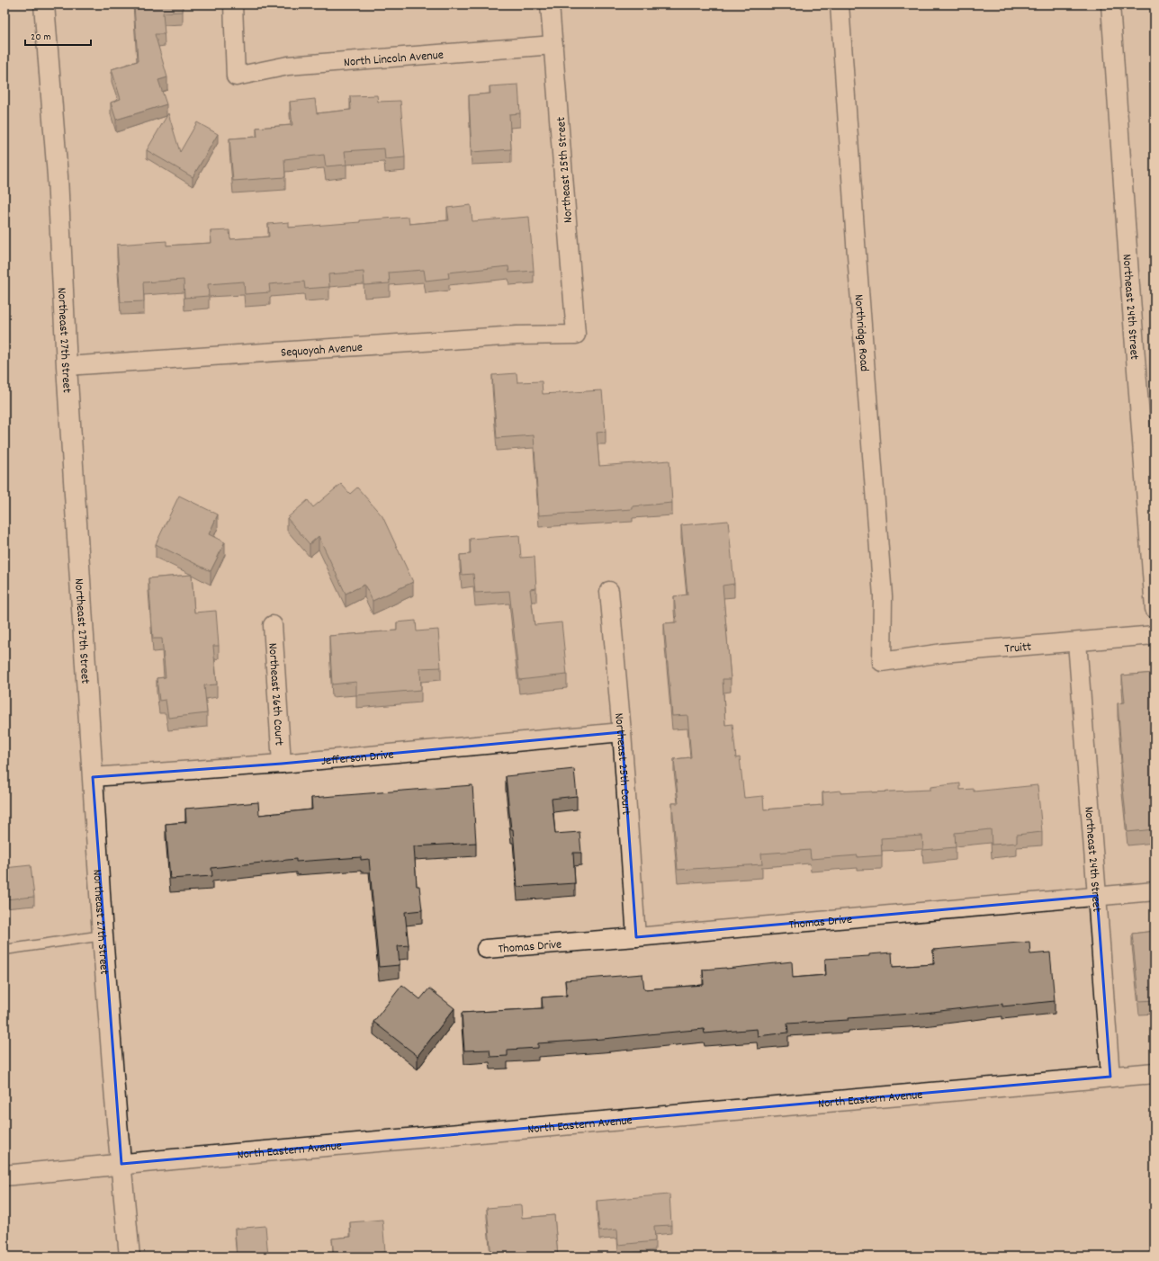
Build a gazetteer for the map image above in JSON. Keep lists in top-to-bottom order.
{
  "streets": {
    "main road": ["Northeast 27th Street", "North Eastern Avenue"],
    "street": [
      "North Lincoln Avenue",
      "Northeast 25th Street",
      "Northeast 24th Street",
      "Northridge Road",
      "Sequoyah Avenue",
      "Truitt",
      "Northeast 26th Court",
      "Jefferson Drive",
      "Northeast 25th Court",
      "Thomas Drive"
    ]
  },
  "crossings": [
    ["North Lincoln Avenue", "Northeast 25th Street"],
    ["Northeast 25th Street", "Sequoyah Avenue"],
    ["Northeast 24th Street", "Truitt"],
    ["Northeast 24th Street", "Thomas Drive"],
    ["Northeast 24th Street", "North Eastern Avenue"],
    ["Northridge Road", "Truitt"],
    ["Northeast 27th Street", "Sequoyah Avenue"],
    ["Northeast 27th Street", "Jefferson Drive"],
    ["Northeast 27th Street", "North Eastern Avenue"],
    ["Northeast 26th Court", "Jefferson Drive"],
    ["Jefferson Drive", "Northeast 25th Court"],
    ["Northeast 25th Court", "Thomas Drive"]
  ],
  "scale_bar": "20 m"
}
